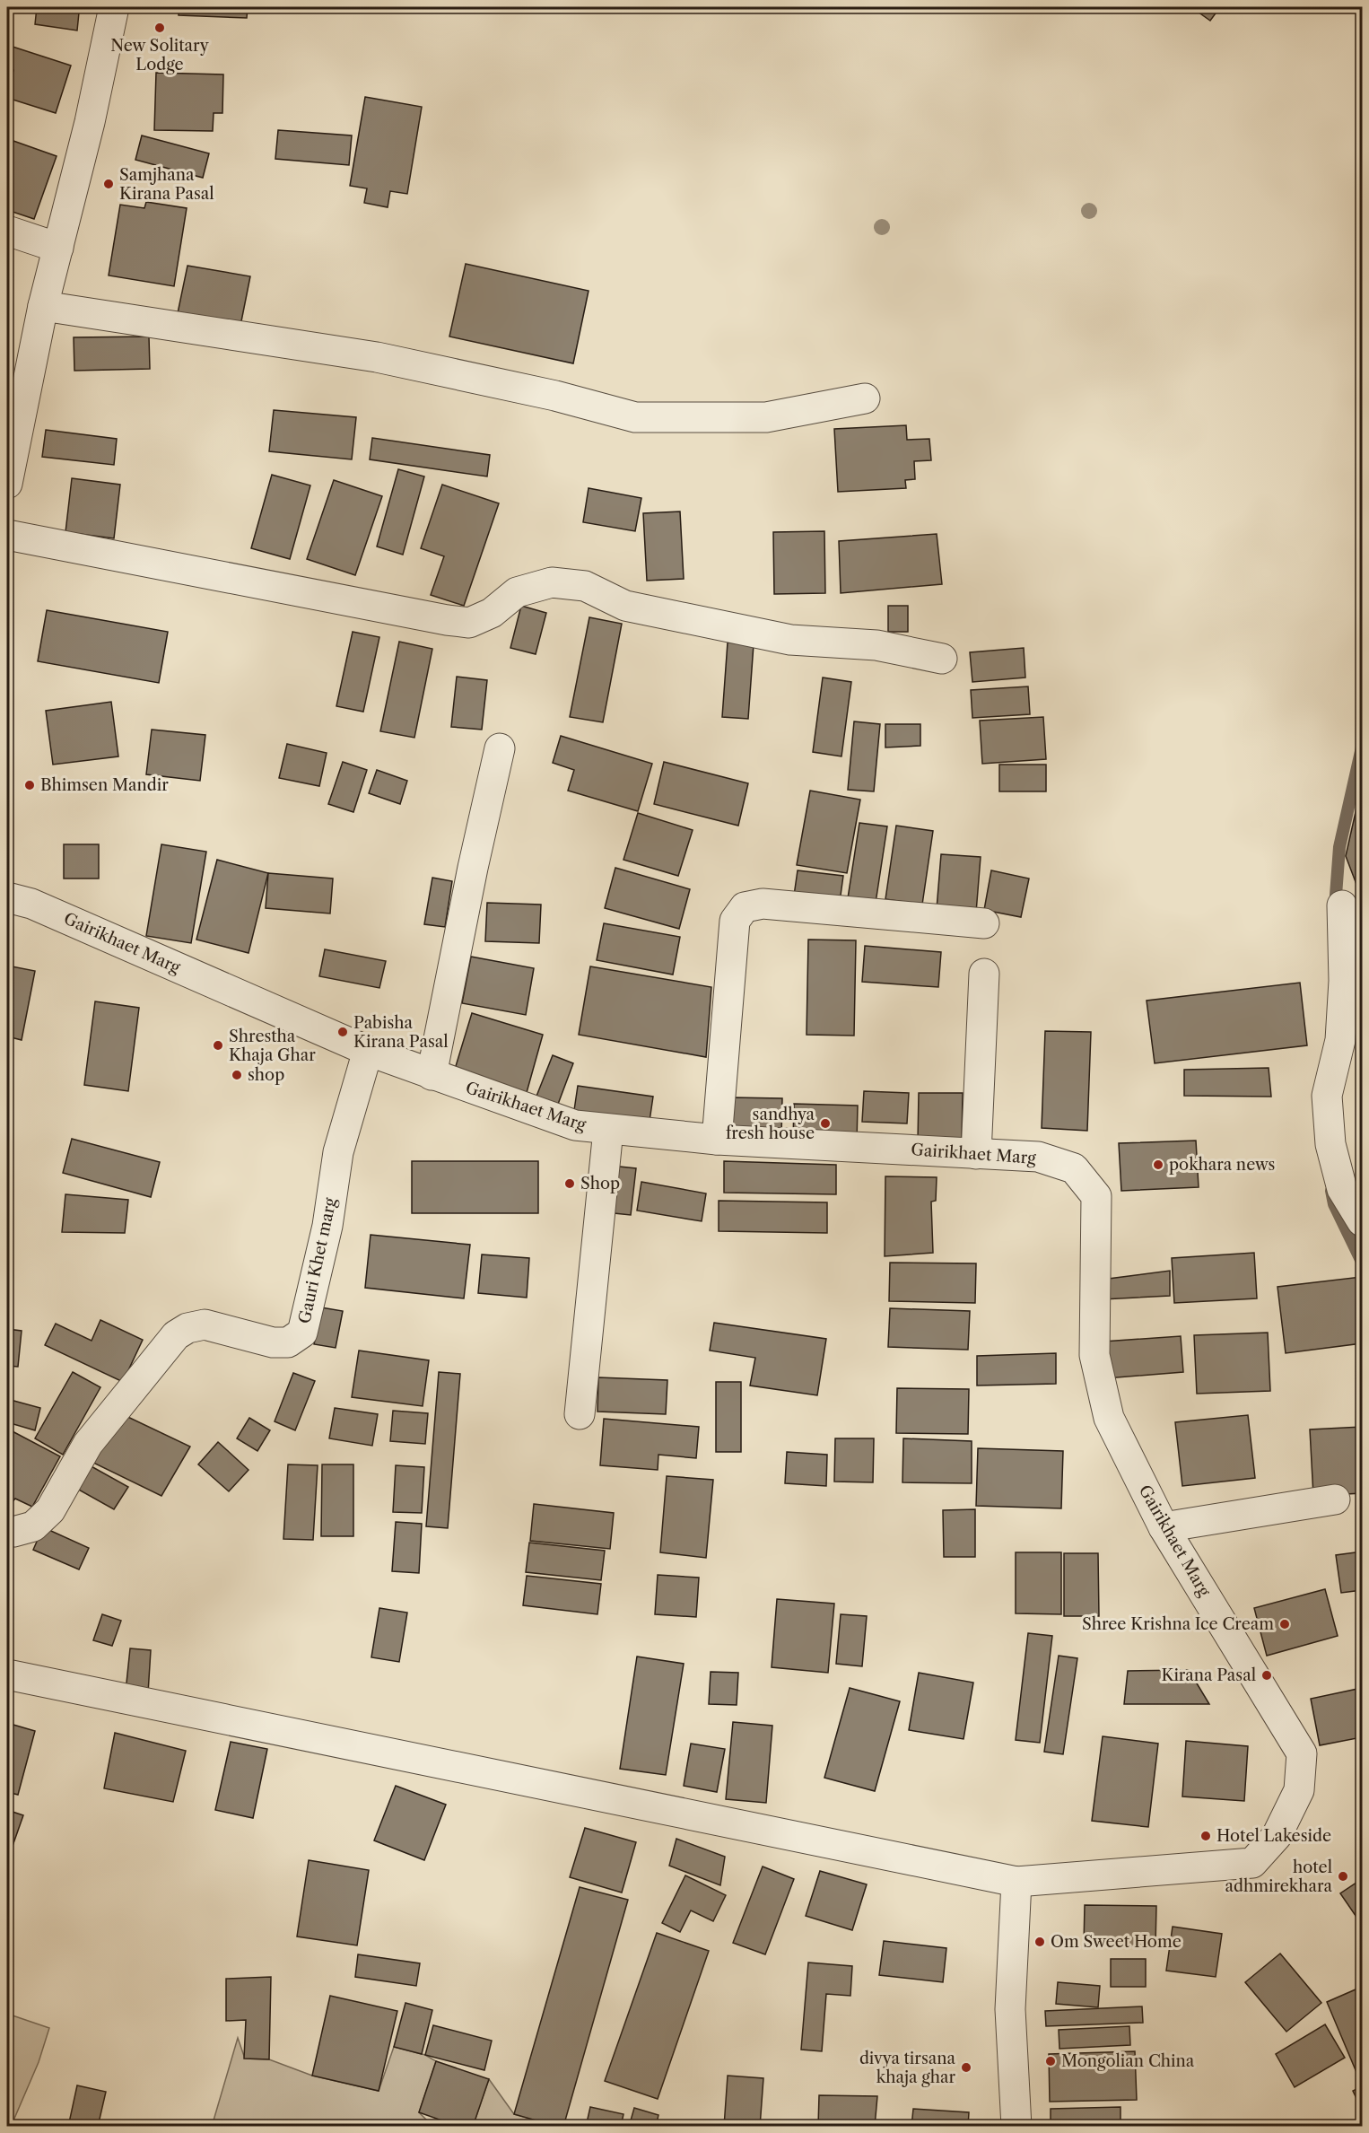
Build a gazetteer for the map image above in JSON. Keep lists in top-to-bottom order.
{
  "streets": {
    "street": ["Gairikhaet Marg", "Gauri Khet marg"]
  },
  "crossings": [
    ["Gairikhaet Marg", "Gauri Khet marg"]
  ],
  "places": [
    "New Solitary Lodge",
    "Samjhana Kirana Pasal",
    "Bhimsen Mandir",
    "Pabisha Kirana Pasal",
    "Shrestha Khaja Ghar",
    "shop",
    "sandhya fresh house",
    "pokhara news",
    "Shop",
    "Shree Krishna Ice Cream",
    "Kirana Pasal",
    "Hotel Lakeside",
    "hotel adhmirekhara",
    "Om Sweet Home",
    "Mongolian China",
    "divya tirsana khaja ghar"
  ]
}
